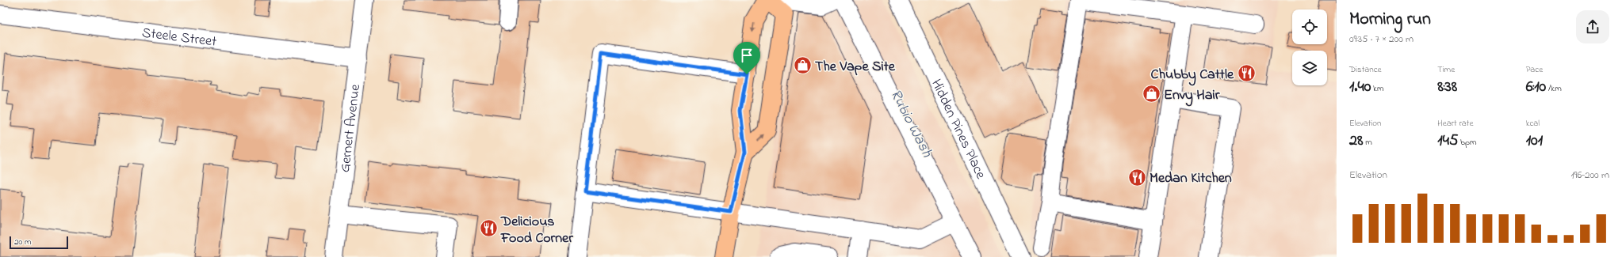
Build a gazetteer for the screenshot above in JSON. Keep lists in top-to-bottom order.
{
  "streets": {
    "street": ["Steele Street", "Hidden Pines Place", "Gernert Avenue"]
  },
  "crossings": [
    ["Steele Street", "Gernert Avenue"]
  ],
  "water": ["Rubio Wash"],
  "places": {
    "shop": ["The Vape Site", "Envy Hair"],
    "restaurant": ["Chubby Cattle", "Medan Kitchen", "Delicious Food Corner"]
  },
  "scale_bar": "20 m",
  "page": {
    "heading": ["Morning run", "09:35 · 7 × 200 m"],
    "stats": [
      ["Distance", "1.40 km"],
      ["Time", "8:38"],
      ["Pace", "6:10 /km"],
      ["Elevation", "28 m"],
      ["Heart rate", "145 bpm"],
      ["kcal", "101"]
    ],
    "chart": ["Elevation", "196–200 m"],
    "scale": "20 m"
  }
}
